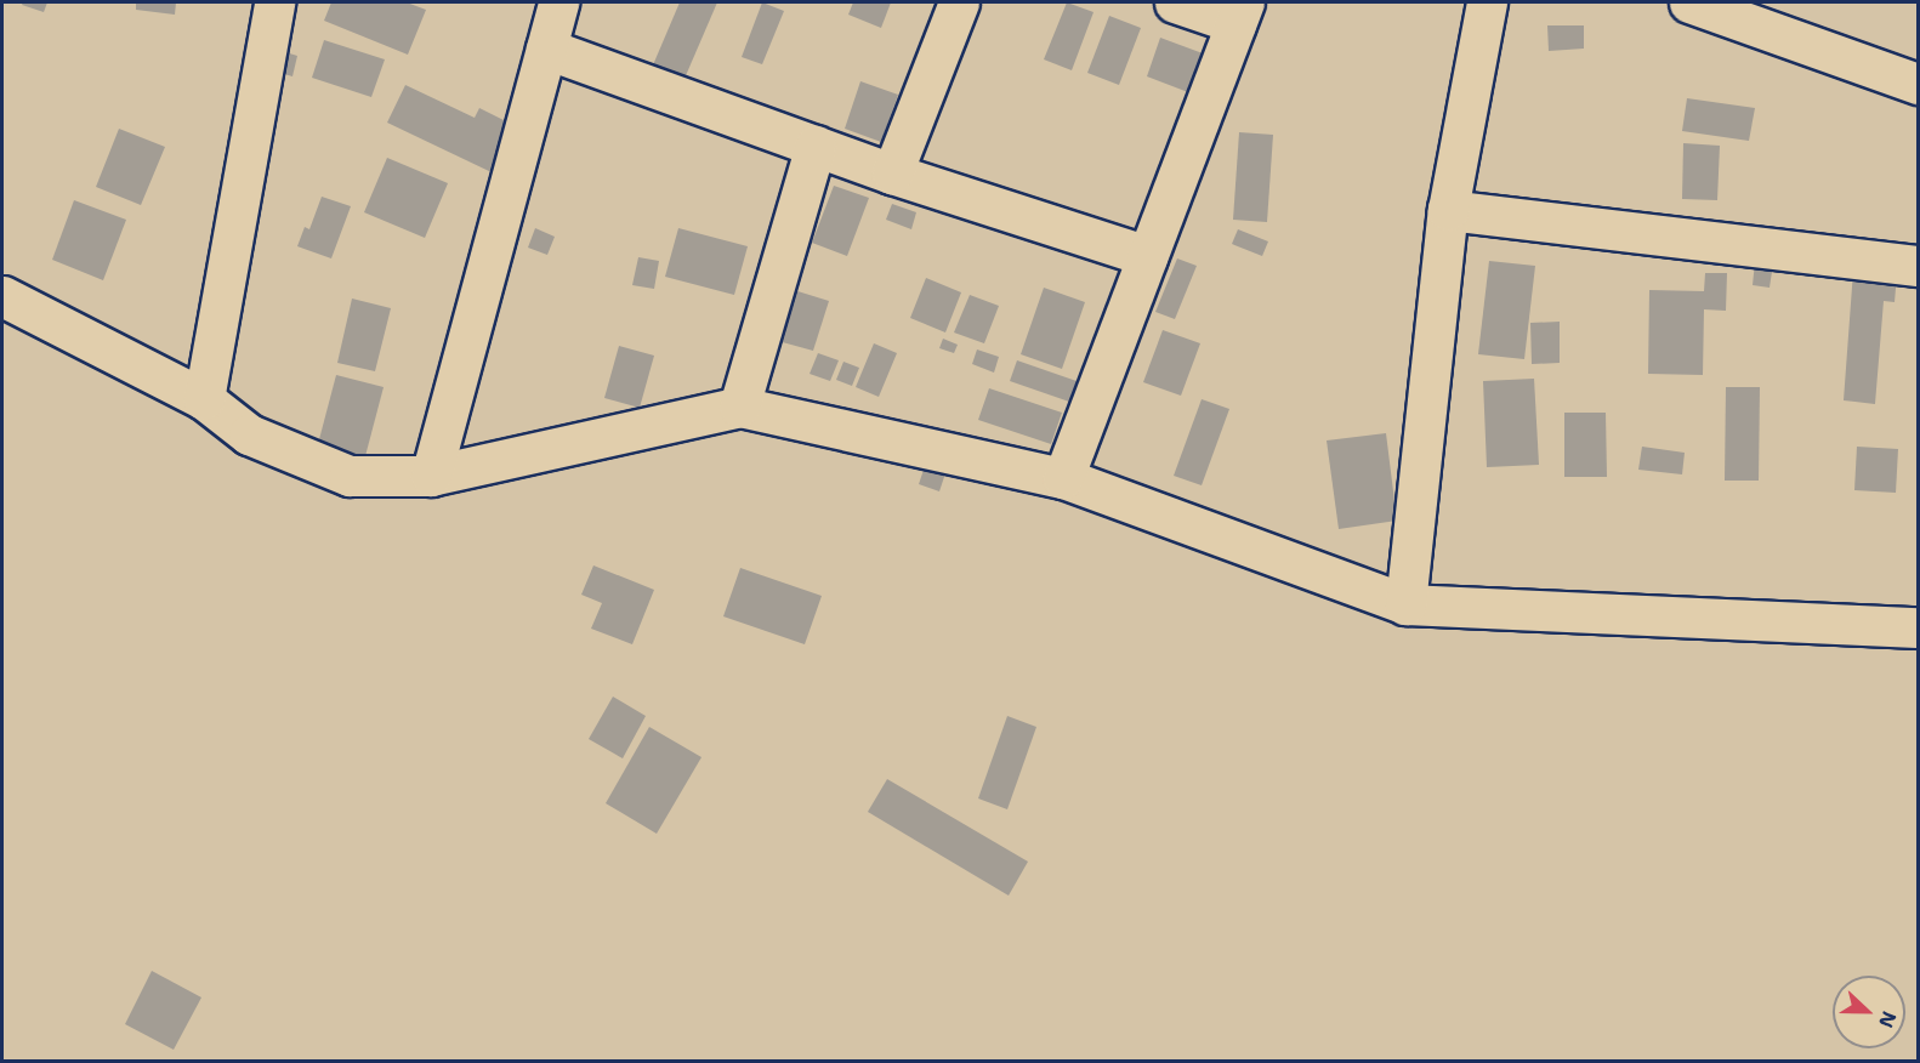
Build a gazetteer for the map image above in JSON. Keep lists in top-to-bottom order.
{
  "north": "right"
}
